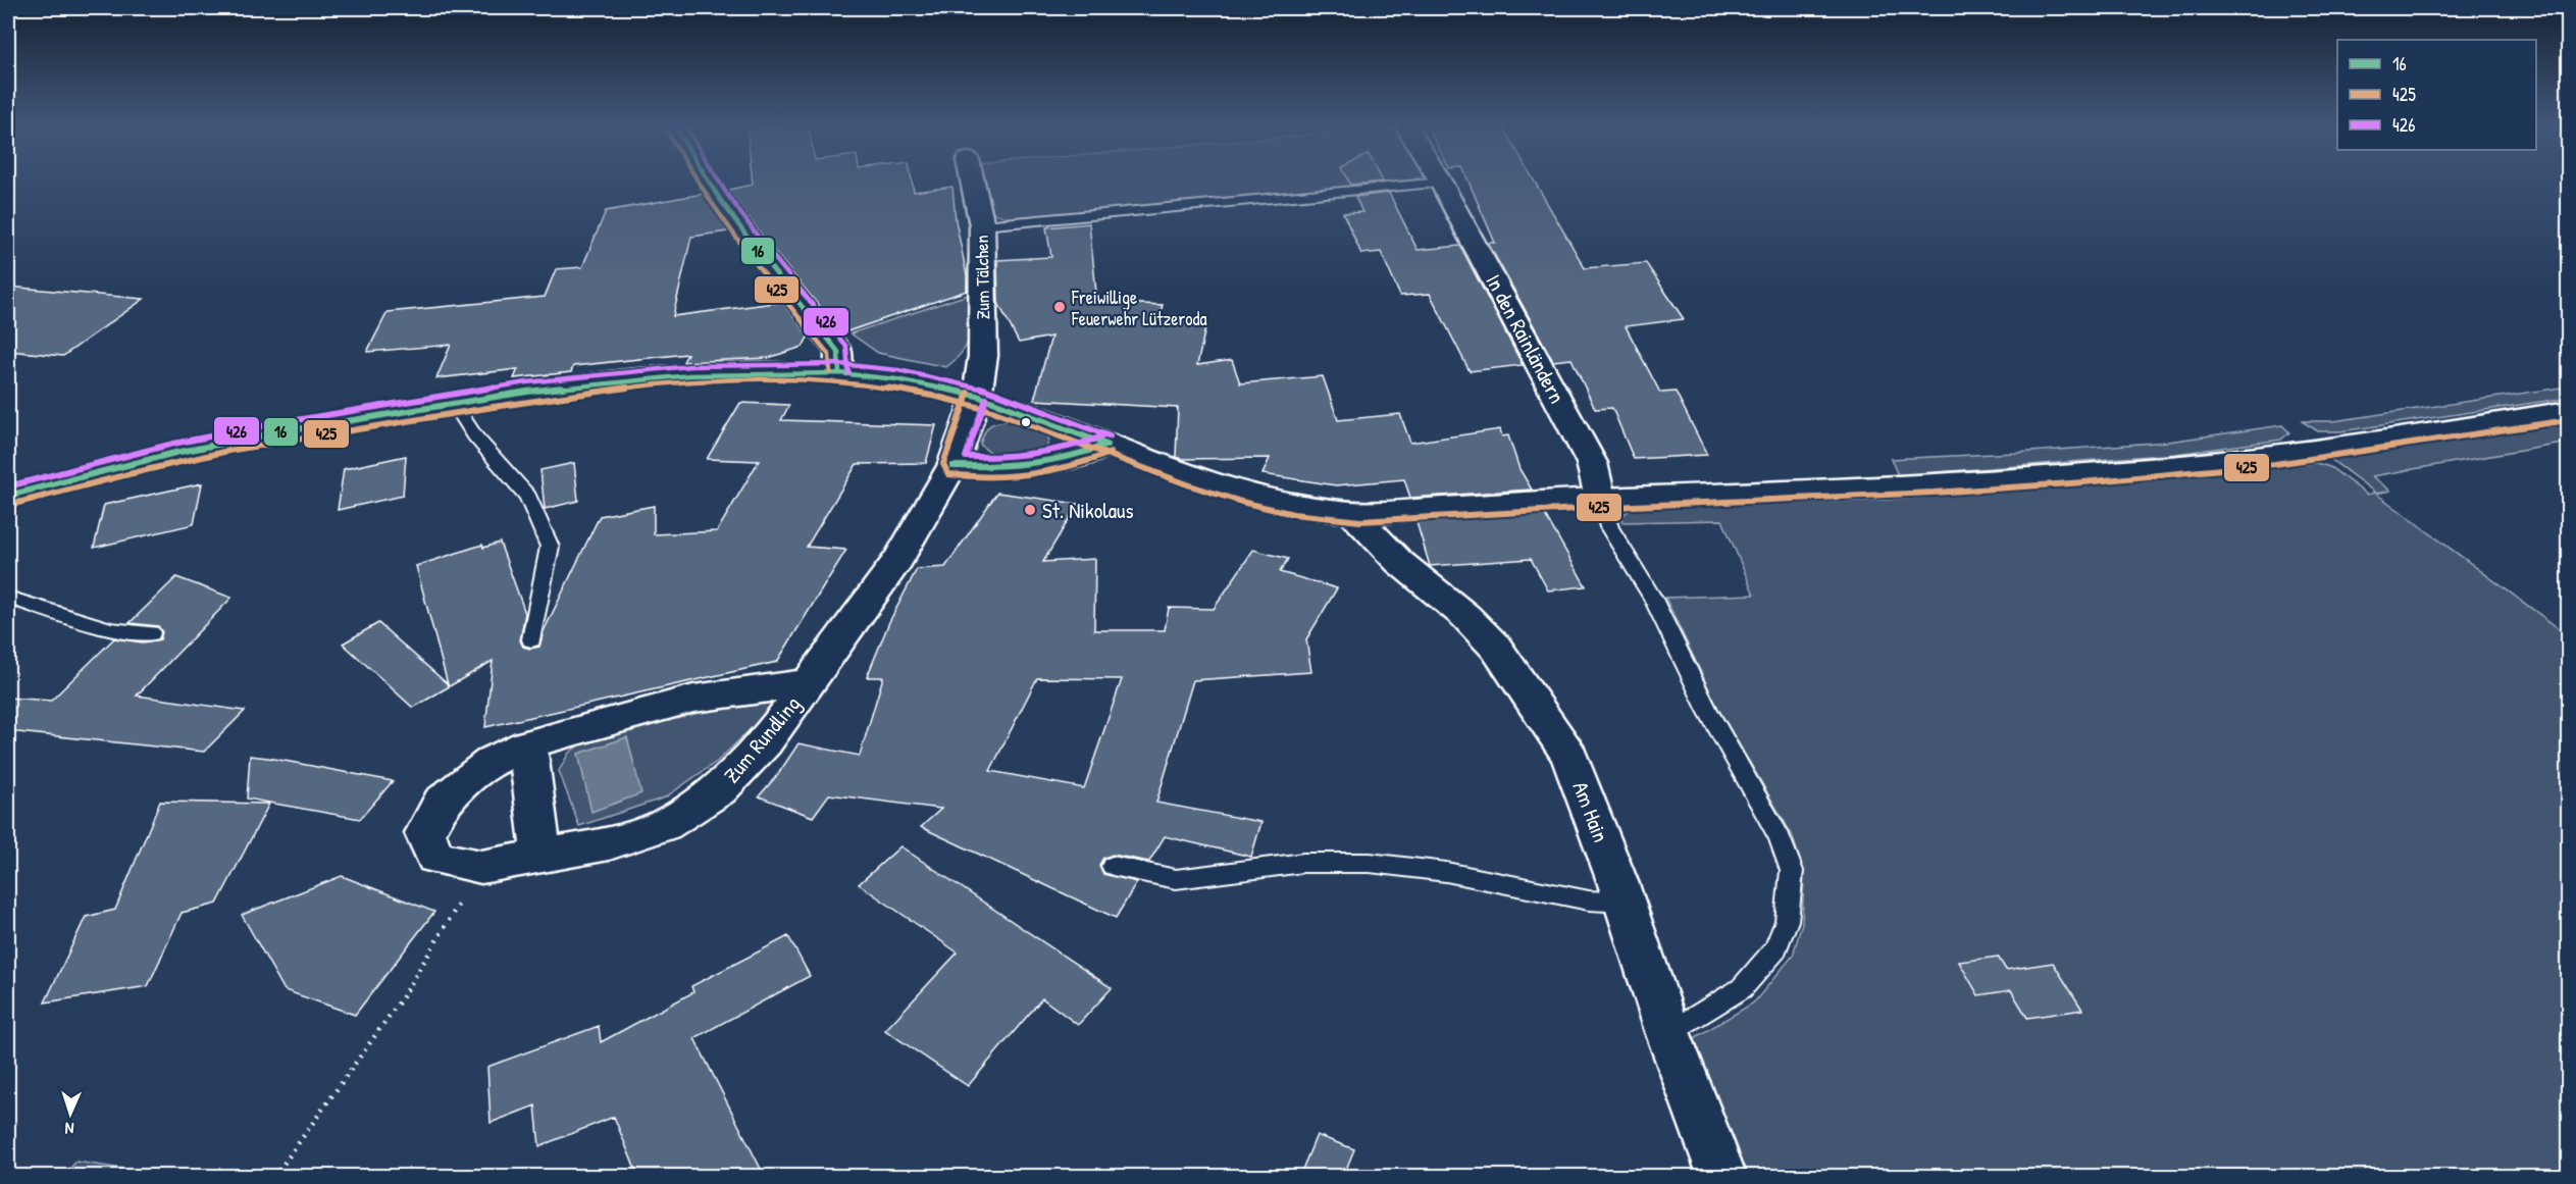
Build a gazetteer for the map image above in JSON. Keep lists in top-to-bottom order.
{
  "streets": {
    "street": [
      "Zum Tälchen",
      "In den Rainländern",
      "Zum Rundling",
      "Am Hain"
    ]
  },
  "crossings": [
    ["Zum Tälchen", "Zum Rundling"]
  ],
  "places": ["Freiwillige Feuerwehr Lützeroda", "St. Nikolaus"],
  "lines": ["transit line 16", "transit line 425", "transit line 426"],
  "legend": ["16", "425", "426"],
  "north": "bottom"
}
